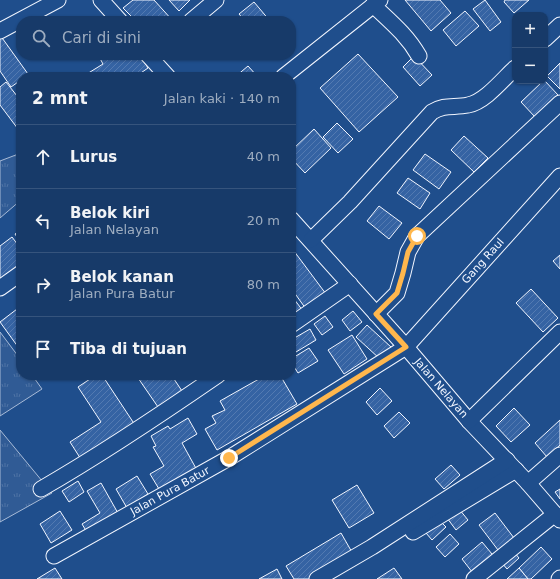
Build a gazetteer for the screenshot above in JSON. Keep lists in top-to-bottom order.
{
  "streets": {
    "street": ["Gang Raul", "Jalan Nelayan", "Jalan Pura Batur"]
  },
  "crossings": [
    ["Gang Raul", "Jalan Nelayan"],
    ["Gang Raul", "Jalan Pura Batur"],
    ["Jalan Nelayan", "Jalan Pura Batur"]
  ],
  "page": {
    "map_buttons": ["+", "−"],
    "search": "Cari di sini",
    "heading": ["2 mnt", "Jalan kaki · 140 m"],
    "list": [
      ["Lurus", "40 m"],
      ["Belok kiri", "Jalan Nelayan", "20 m"],
      ["Belok kanan", "Jalan Pura Batur", "80 m"],
      "Tiba di tujuan"
    ]
  }
}
